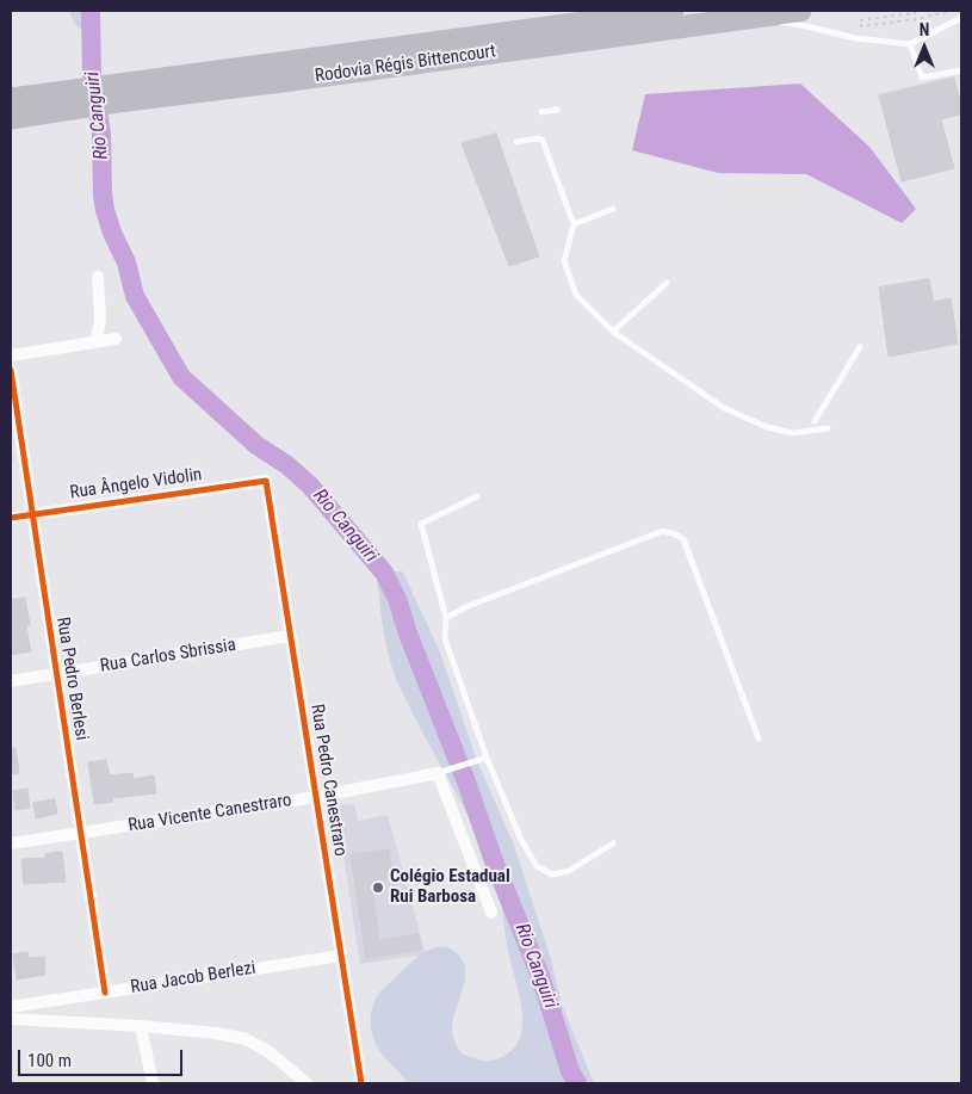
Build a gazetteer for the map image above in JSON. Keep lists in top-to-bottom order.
{
  "streets": {
    "highway": ["Rodovia Régis Bittencourt"],
    "street": [
      "Rua Ângelo Vidolin",
      "Rua Carlos Sbrissia",
      "Rua Pedro Berlesi",
      "Rua Pedro Canestraro",
      "Rua Vicente Canestraro",
      "Rua Jacob Berlezi"
    ]
  },
  "crossings": [
    ["Rua Ângelo Vidolin", "Rua Pedro Berlesi"],
    ["Rua Ângelo Vidolin", "Rua Pedro Canestraro"],
    ["Rua Carlos Sbrissia", "Rua Pedro Berlesi"],
    ["Rua Carlos Sbrissia", "Rua Pedro Canestraro"],
    ["Rua Pedro Berlesi", "Rua Vicente Canestraro"],
    ["Rua Pedro Berlesi", "Rua Jacob Berlezi"],
    ["Rua Pedro Canestraro", "Rua Vicente Canestraro"],
    ["Rua Pedro Canestraro", "Rua Jacob Berlezi"]
  ],
  "water": ["Rio Canguiri"],
  "places": ["Colégio Estadual Rui Barbosa"],
  "scale_bar": "100 m",
  "north": "top"
}
